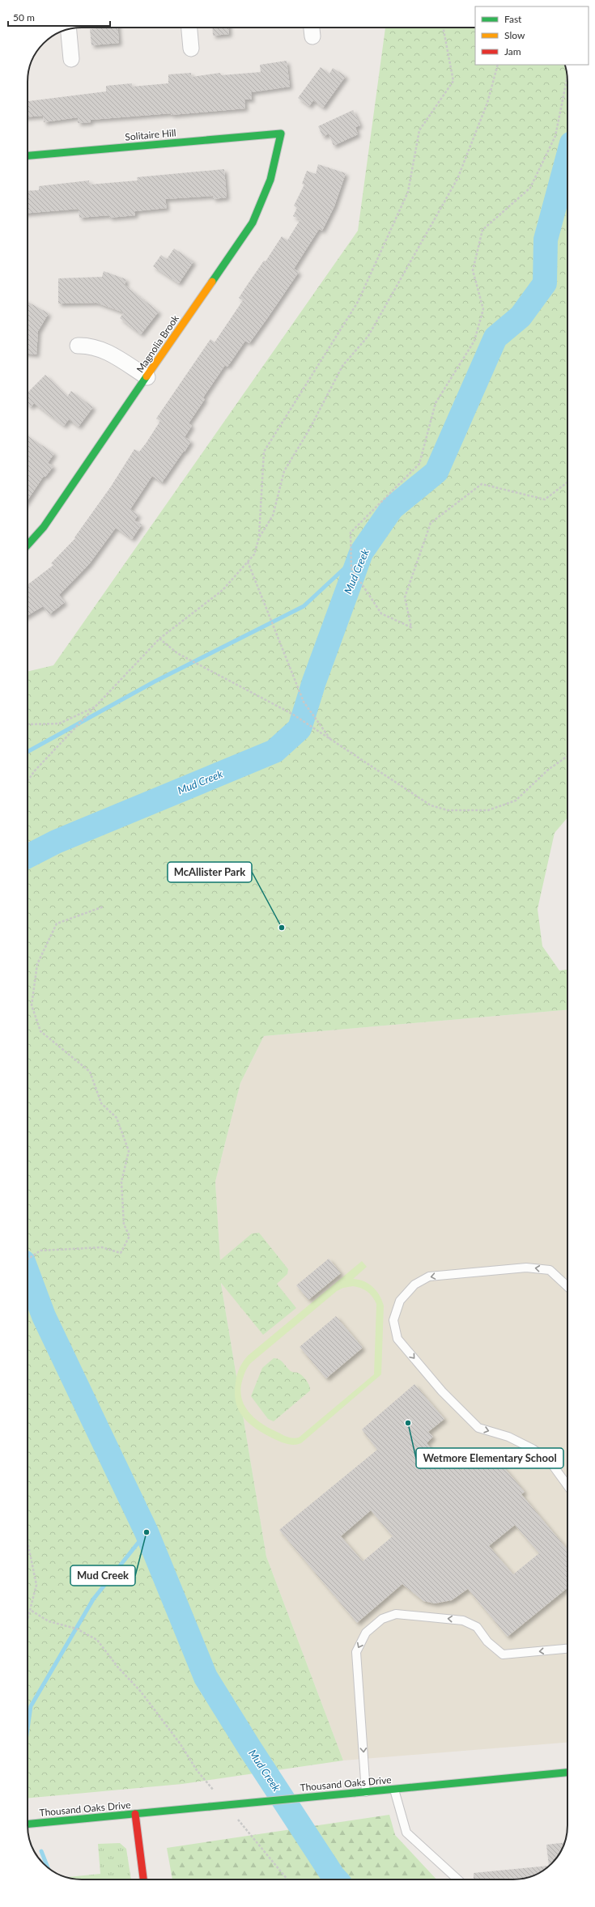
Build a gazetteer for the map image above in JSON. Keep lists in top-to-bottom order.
{
  "streets": {
    "street": ["Solitaire Hill", "Magnolia Brook", "Thousand Oaks Drive"]
  },
  "crossings": [
    ["Solitaire Hill", "Magnolia Brook"]
  ],
  "water": ["Mud Creek"],
  "places": ["McAllister Park", "Wetmore Elementary School", "Mud Creek"],
  "legend": ["Fast", "Slow", "Jam"],
  "scale_bar": "50 m"
}
